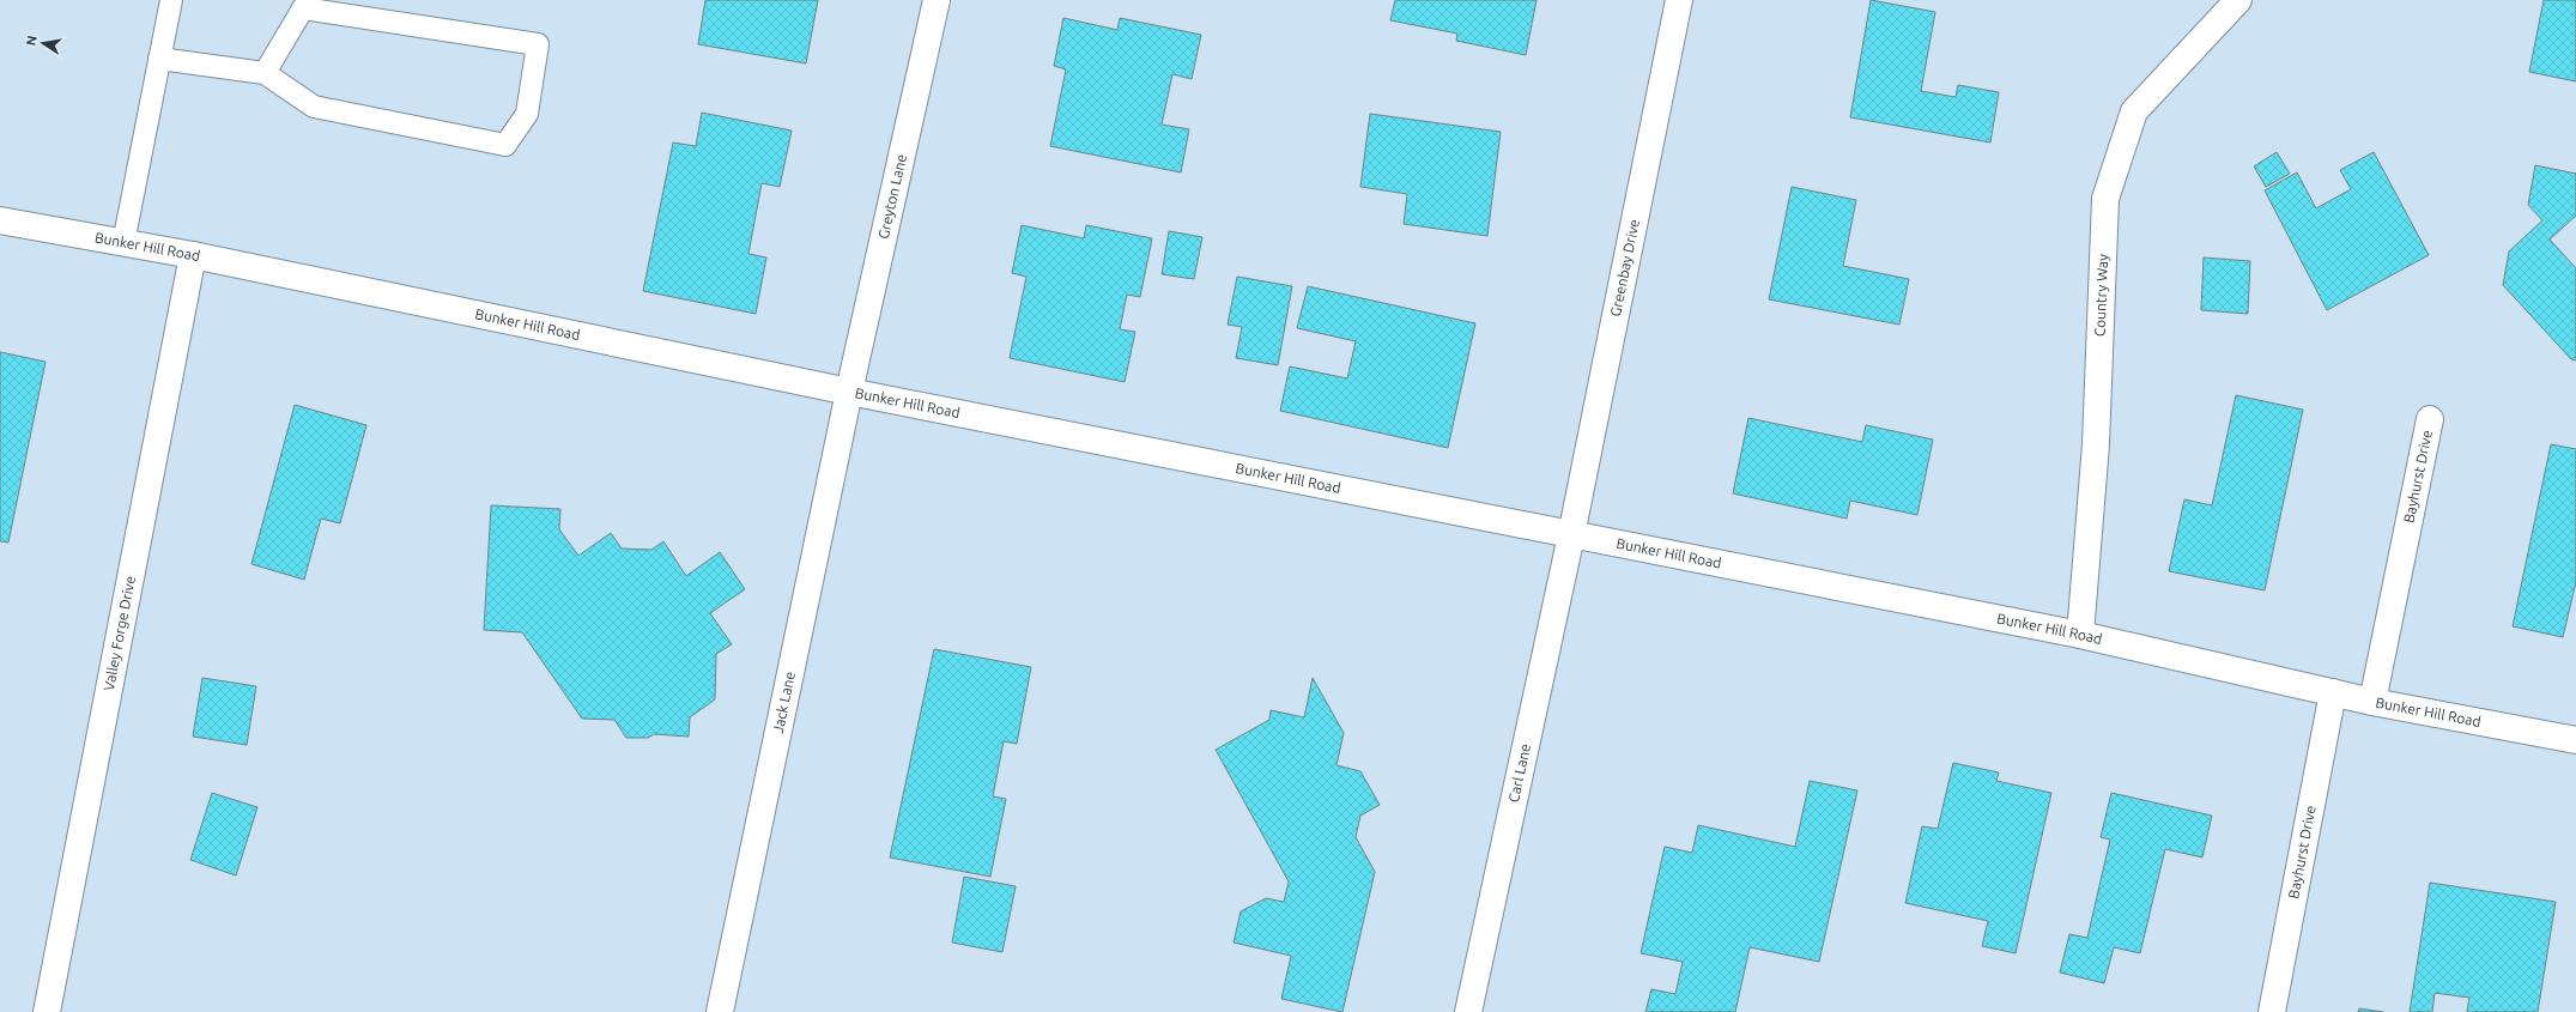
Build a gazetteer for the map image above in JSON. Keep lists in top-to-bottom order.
{
  "streets": {
    "street": [
      "Greyton Lane",
      "Bunker Hill Road",
      "Greenbay Drive",
      "Country Way",
      "Bayhurst Drive",
      "Valley Forge Drive",
      "Jack Lane",
      "Carl Lane"
    ]
  },
  "crossings": [
    ["Greyton Lane", "Bunker Hill Road"],
    ["Greyton Lane", "Jack Lane"],
    ["Bunker Hill Road", "Greenbay Drive"],
    ["Bunker Hill Road", "Country Way"],
    ["Bunker Hill Road", "Bayhurst Drive"],
    ["Bunker Hill Road", "Valley Forge Drive"],
    ["Bunker Hill Road", "Jack Lane"],
    ["Bunker Hill Road", "Carl Lane"],
    ["Greenbay Drive", "Carl Lane"]
  ],
  "north": "left"
}
